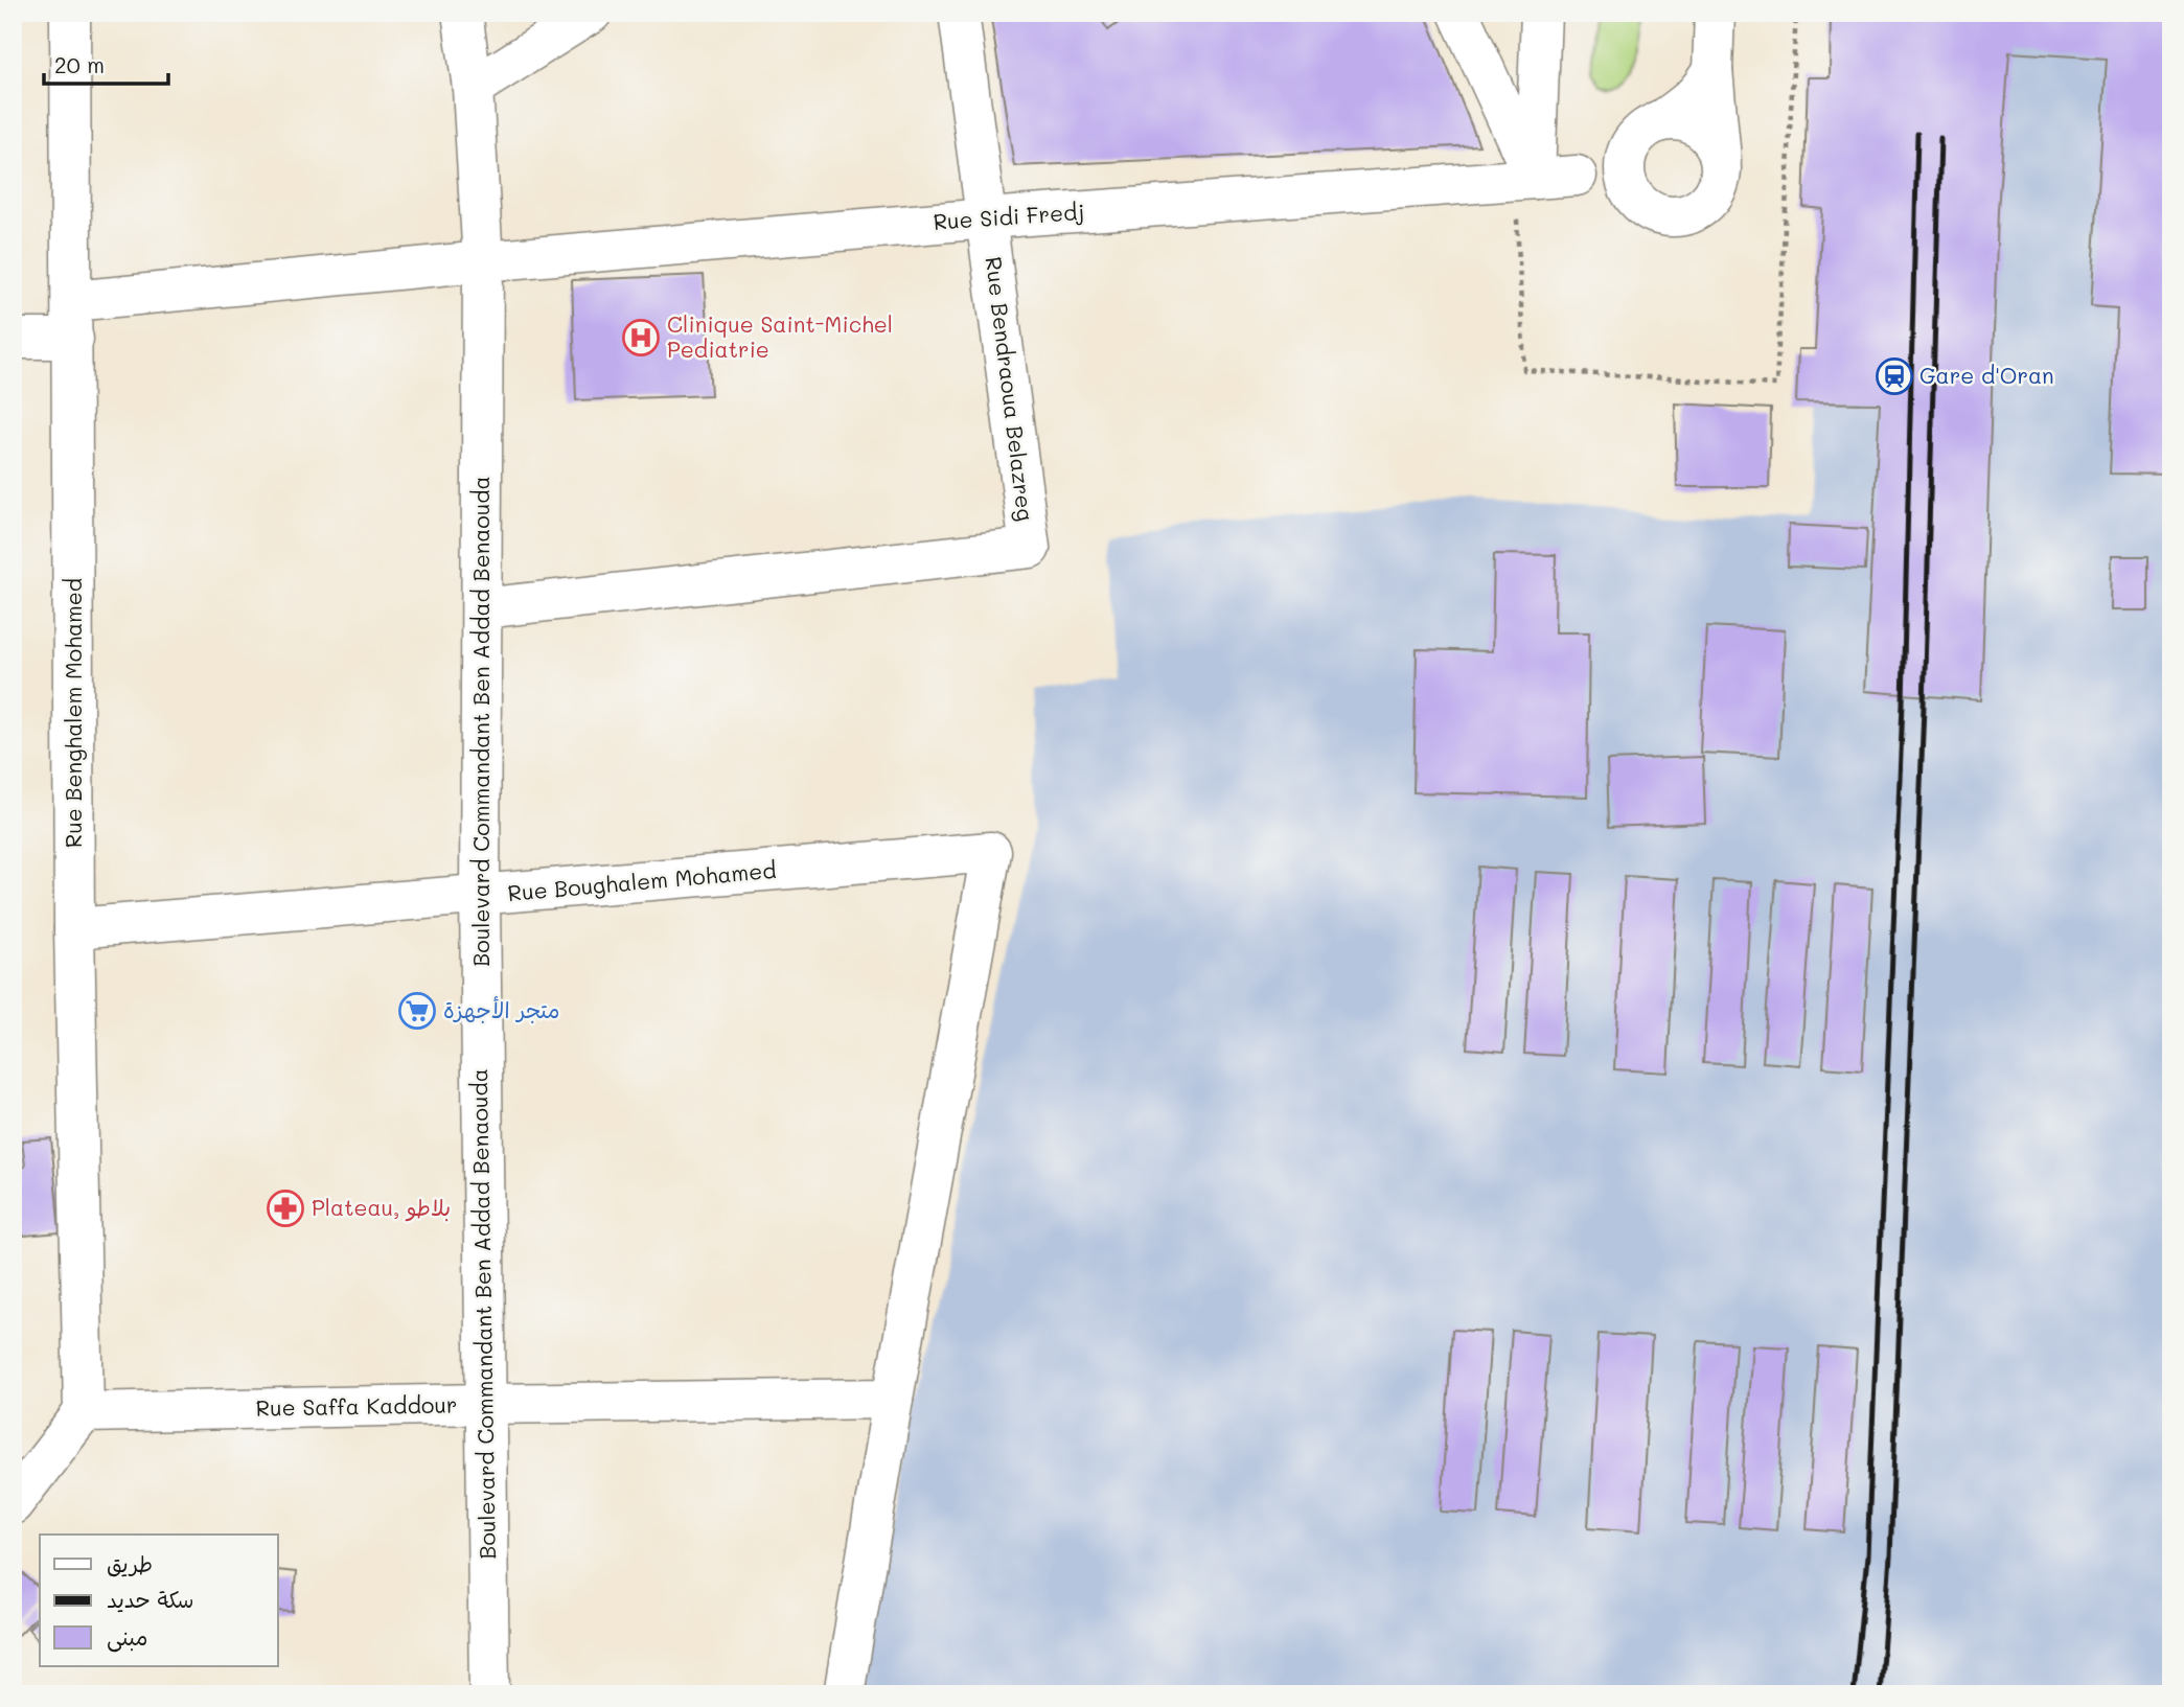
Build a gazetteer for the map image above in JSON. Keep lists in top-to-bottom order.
{
  "streets": {
    "street": [
      "Rue Sidi Fredj",
      "Rue Bendraoua Belazreg",
      "Rue Benghalem Mohamed",
      "Boulevard Commandant Ben Addad Benaouda",
      "Rue Boughalem Mohamed",
      "Rue Saffa Kaddour"
    ]
  },
  "crossings": [
    ["Rue Sidi Fredj", "Rue Bendraoua Belazreg"],
    ["Rue Sidi Fredj", "Rue Benghalem Mohamed"],
    ["Rue Sidi Fredj", "Boulevard Commandant Ben Addad Benaouda"],
    ["Rue Bendraoua Belazreg", "Boulevard Commandant Ben Addad Benaouda"],
    ["Rue Benghalem Mohamed", "Rue Boughalem Mohamed"],
    ["Rue Benghalem Mohamed", "Rue Saffa Kaddour"],
    ["Boulevard Commandant Ben Addad Benaouda", "Rue Boughalem Mohamed"],
    ["Boulevard Commandant Ben Addad Benaouda", "Rue Saffa Kaddour"],
    ["Rue Boughalem Mohamed", "Rue Saffa Kaddour"]
  ],
  "places": {
    "hospital": ["Clinique Saint-Michel Pediatrie"],
    "station": ["Gare d'Oran"],
    "supermarket": ["متجر الأجهزة"],
    "pharmacy": ["Plateau, بلاطو"]
  },
  "legend": ["طريق", "سكة حديد", "مبنى"],
  "scale_bar": "20 m"
}
